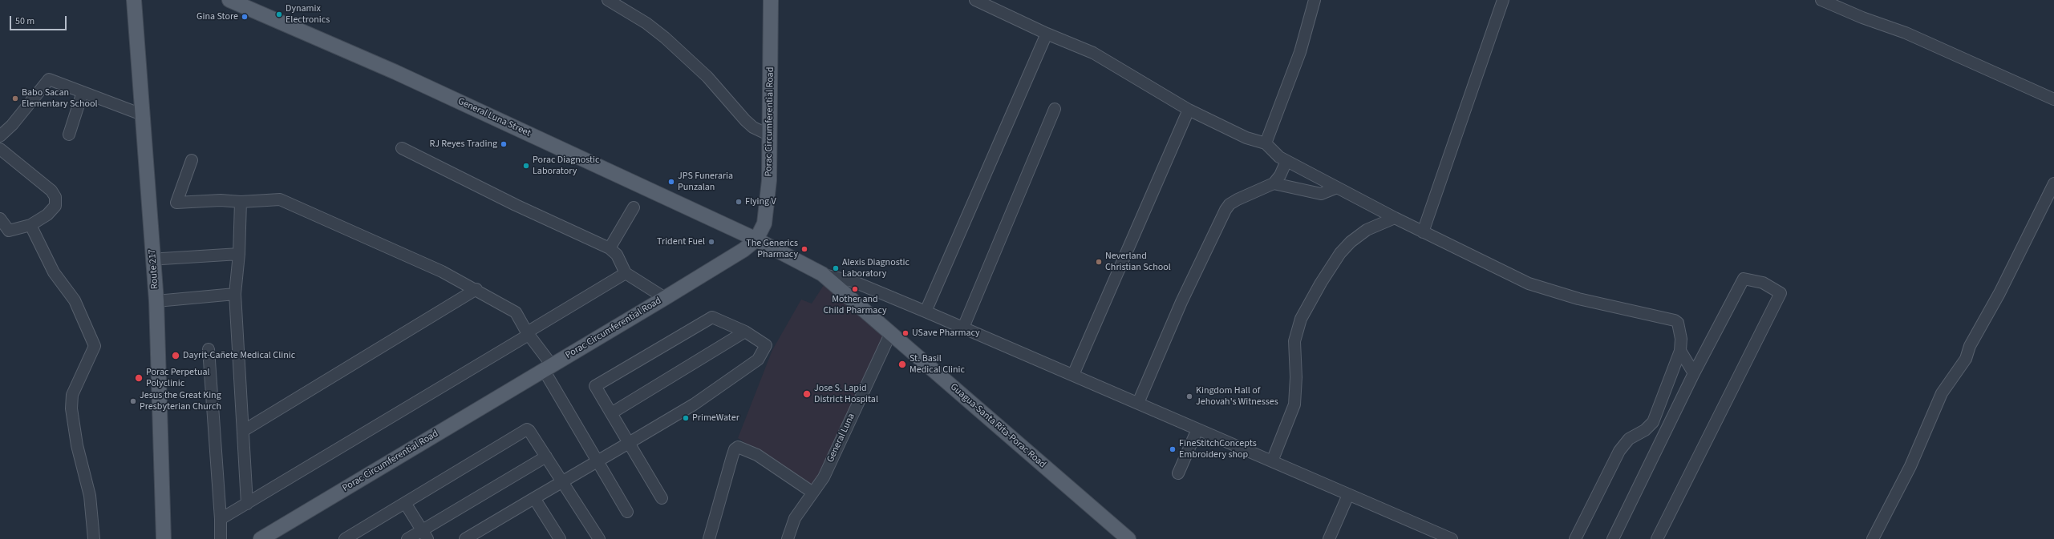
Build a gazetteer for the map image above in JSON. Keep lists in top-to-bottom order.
{
  "streets": {
    "main road": [
      "General Luna Street",
      "Porac Circumferential Road",
      "Route 217",
      "Guagua-Santa Rita-Porac Road"
    ],
    "street": ["General Luna"]
  },
  "crossings": [
    ["General Luna Street", "Porac Circumferential Road"],
    ["General Luna Street", "Guagua-Santa Rita-Porac Road"],
    ["Porac Circumferential Road", "Guagua-Santa Rita-Porac Road"],
    ["Guagua-Santa Rita-Porac Road", "General Luna"]
  ],
  "places": [
    "Dynamix Electronics",
    "Gina Store",
    "Babo Sacan Elementary School",
    "RJ Reyes Trading",
    "Porac Diagnostic Laboratory",
    "JPS Funeraria Punzalan",
    "Flying V",
    "Trident Fuel",
    "The Generics Pharmacy",
    "Neverland Christian School",
    "Alexis Diagnostic Laboratory",
    "Mother and Child Pharmacy",
    "USave Pharmacy",
    "Dayrit-Cañete Medical Clinic",
    "St. Basil Medical Clinic",
    "Porac Perpetual Polyclinic",
    "Jose S. Lapid District Hospital",
    "Kingdom Hall of Jehovah's Witnesses",
    "Jesus the Great King Presbyterian Church",
    "PrimeWater",
    "FineStitchConcepts Embroidery shop"
  ],
  "scale_bar": "50 m"
}
